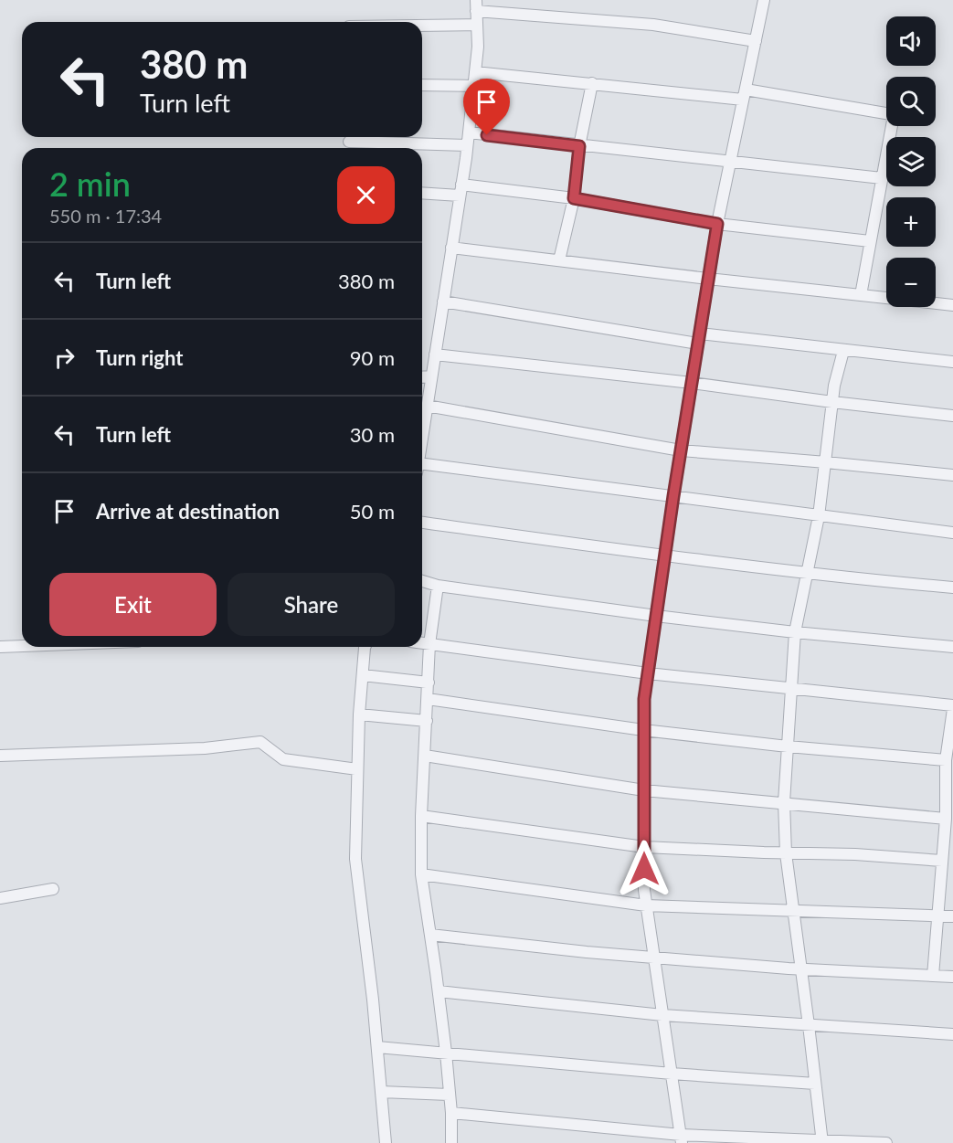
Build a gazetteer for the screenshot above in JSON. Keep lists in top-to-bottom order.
{
  "page": {
    "map_buttons": ["+", "−"],
    "turn": ["380 m", "Turn left"],
    "heading": ["2 min", "550 m · 17:34"],
    "list": [
      {
        "name": "Turn left",
        "value": "380 m"
      },
      {
        "name": "Turn right",
        "value": "90 m"
      },
      {
        "name": "Turn left",
        "value": "30 m"
      },
      {
        "name": "Arrive at destination",
        "value": "50 m"
      }
    ],
    "buttons": ["Exit", "Share"]
  }
}
